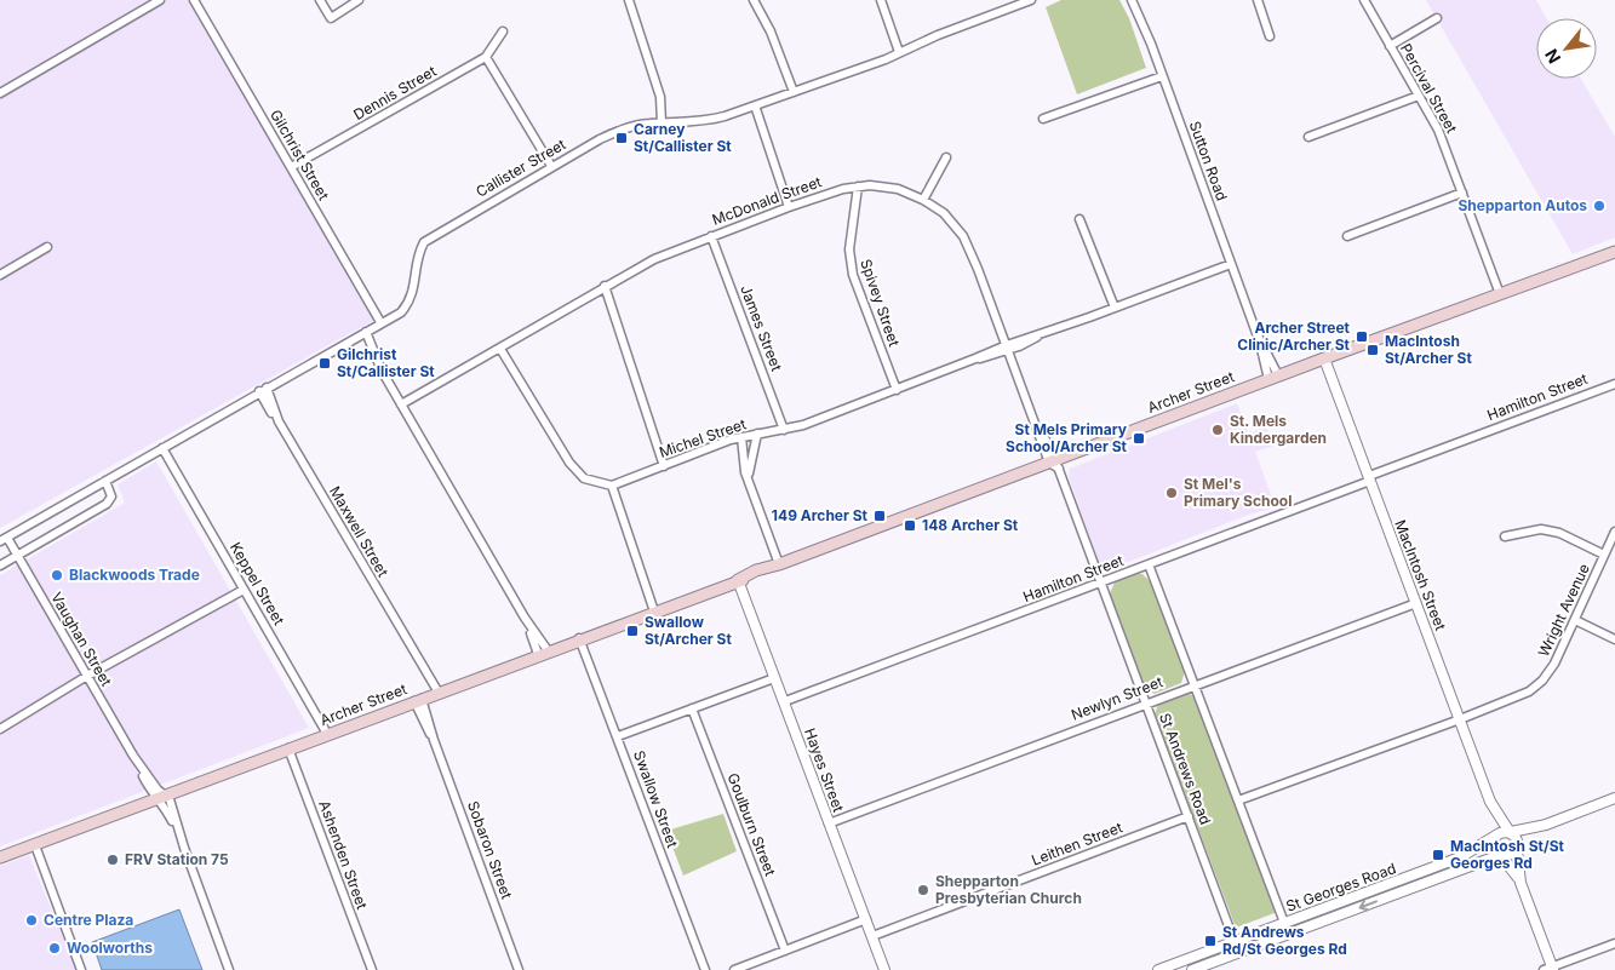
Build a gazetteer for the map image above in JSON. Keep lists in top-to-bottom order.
{
  "streets": {
    "main road": ["Archer Street"],
    "street": [
      "Percival Street",
      "Dennis Street",
      "Gilchrist Street",
      "Sutton Road",
      "Callister Street",
      "McDonald Street",
      "Spivey Street",
      "James Street",
      "Hamilton Street",
      "Michel Street",
      "Maxwell Street",
      "MacIntosh Street",
      "Keppel Street",
      "Wright Avenue",
      "Vaughan Street",
      "Newlyn Street",
      "St Andrews Road",
      "Hayes Street",
      "Swallow Street",
      "Goulburn Street",
      "Leithen Street",
      "Sobaron Street",
      "Ashenden Street",
      "St Georges Road"
    ]
  },
  "crossings": [
    ["Percival Street", "Archer Street"],
    ["Dennis Street", "Gilchrist Street"],
    ["Gilchrist Street", "Callister Street"],
    ["Sutton Road", "Archer Street"],
    ["Sutton Road", "Michel Street"],
    ["Callister Street", "Maxwell Street"],
    ["Callister Street", "Keppel Street"],
    ["Callister Street", "Vaughan Street"],
    ["McDonald Street", "Spivey Street"],
    ["McDonald Street", "James Street"],
    ["McDonald Street", "Archer Street"],
    ["McDonald Street", "Michel Street"],
    ["McDonald Street", "St Andrews Road"],
    ["Spivey Street", "Michel Street"],
    ["James Street", "Michel Street"],
    ["Archer Street", "Maxwell Street"],
    ["Archer Street", "MacIntosh Street"],
    ["Archer Street", "Keppel Street"],
    ["Archer Street", "Vaughan Street"],
    ["Archer Street", "St Andrews Road"],
    ["Archer Street", "Hayes Street"],
    ["Archer Street", "Swallow Street"],
    ["Archer Street", "Sobaron Street"],
    ["Archer Street", "Ashenden Street"],
    ["Hamilton Street", "MacIntosh Street"],
    ["Hamilton Street", "St Andrews Road"],
    ["Hamilton Street", "Hayes Street"],
    ["Maxwell Street", "Sobaron Street"],
    ["MacIntosh Street", "Wright Avenue"],
    ["MacIntosh Street", "Newlyn Street"],
    ["MacIntosh Street", "St Georges Road"],
    ["Newlyn Street", "St Andrews Road"],
    ["Newlyn Street", "Hayes Street"],
    ["St Andrews Road", "Leithen Street"],
    ["St Andrews Road", "St Georges Road"],
    ["Hayes Street", "Leithen Street"]
  ],
  "places": {
    "transit": [
      "Carney St/Callister St",
      "Archer Street Clinic/Archer St",
      "MacIntosh St/Archer St",
      "Gilchrist St/Callister St",
      "St Mels Primary School/Archer St",
      "149 Archer St",
      "148 Archer St",
      "Swallow St/Archer St",
      "MacIntosh St/St Georges Rd",
      "St Andrews Rd/St Georges Rd"
    ],
    "other": [
      "Shepparton Autos",
      "St. Mels Kindergarden",
      "St Mel's Primary School",
      "Blackwoods Trade",
      "FRV Station 75",
      "Shepparton Presbyterian Church",
      "Centre Plaza",
      "Woolworths"
    ]
  },
  "north": "bottom left"
}
